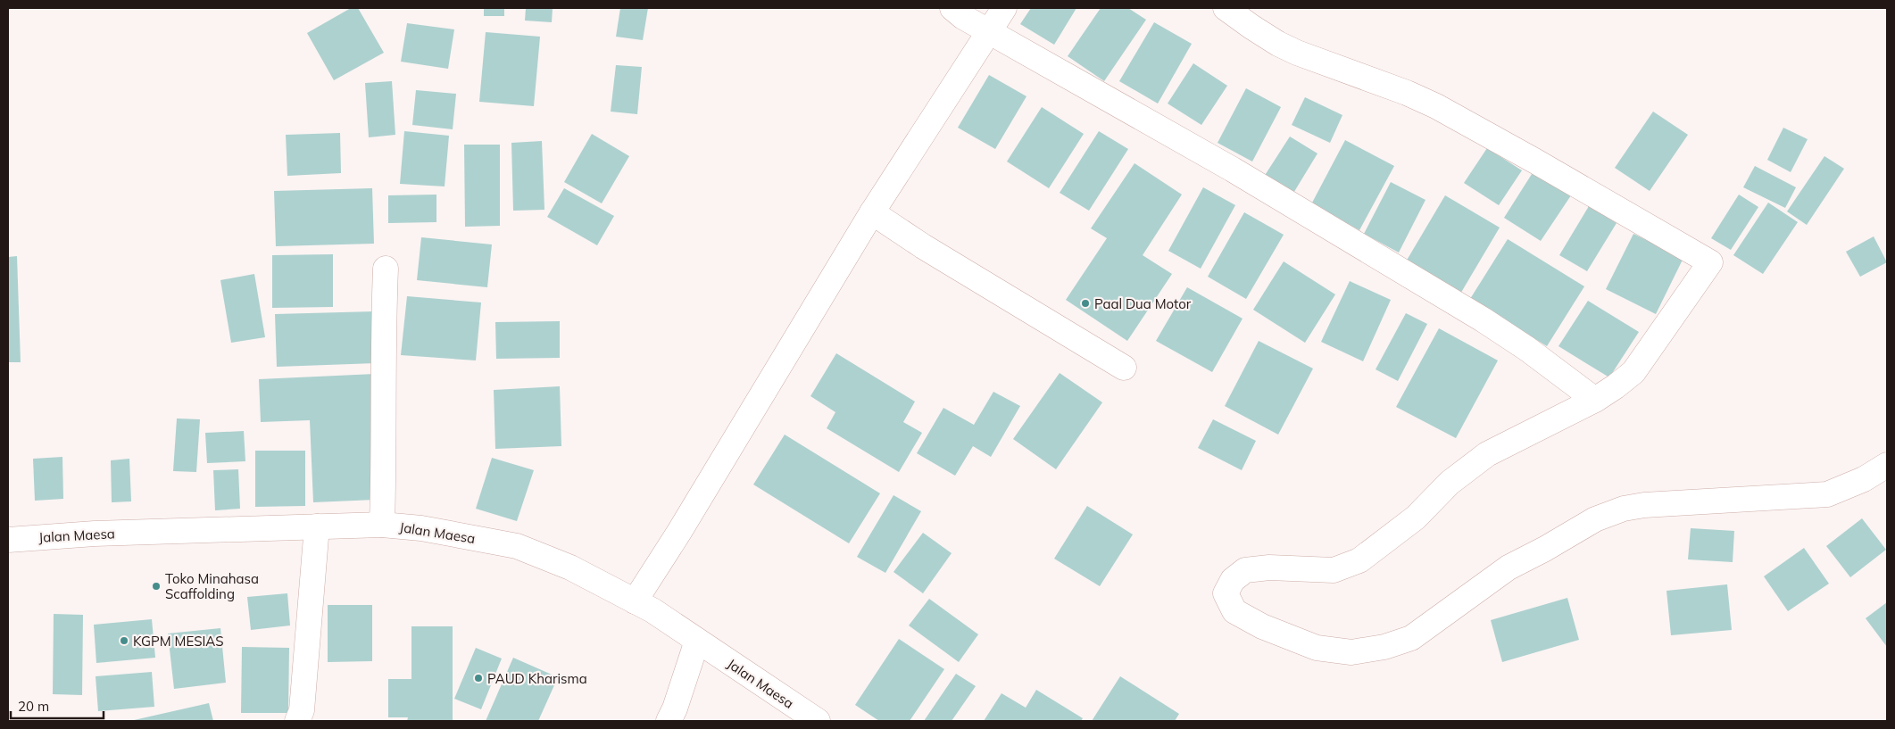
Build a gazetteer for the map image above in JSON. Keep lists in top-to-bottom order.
{
  "streets": {
    "street": ["Jalan Maesa"]
  },
  "places": [
    "Paal Dua Motor",
    "Toko Minahasa Scaffolding",
    "KGPM MESIAS",
    "PAUD Kharisma"
  ],
  "scale_bar": "20 m"
}
